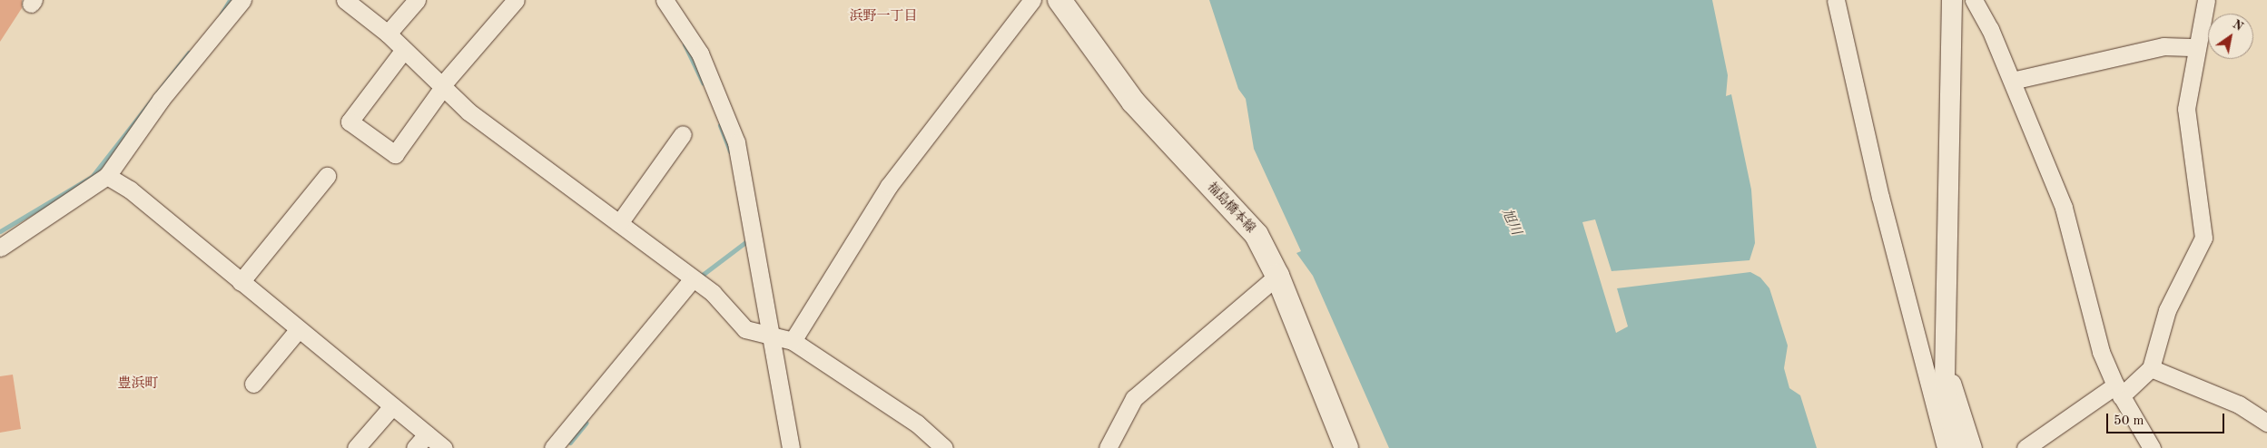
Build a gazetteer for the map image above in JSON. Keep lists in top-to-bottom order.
{
  "streets": {
    "main road": ["福島橋本線"]
  },
  "districts": ["浜野一丁目", "豊浜町"],
  "water": ["旭川"],
  "scale_bar": "50 m",
  "north": "top right"
}
